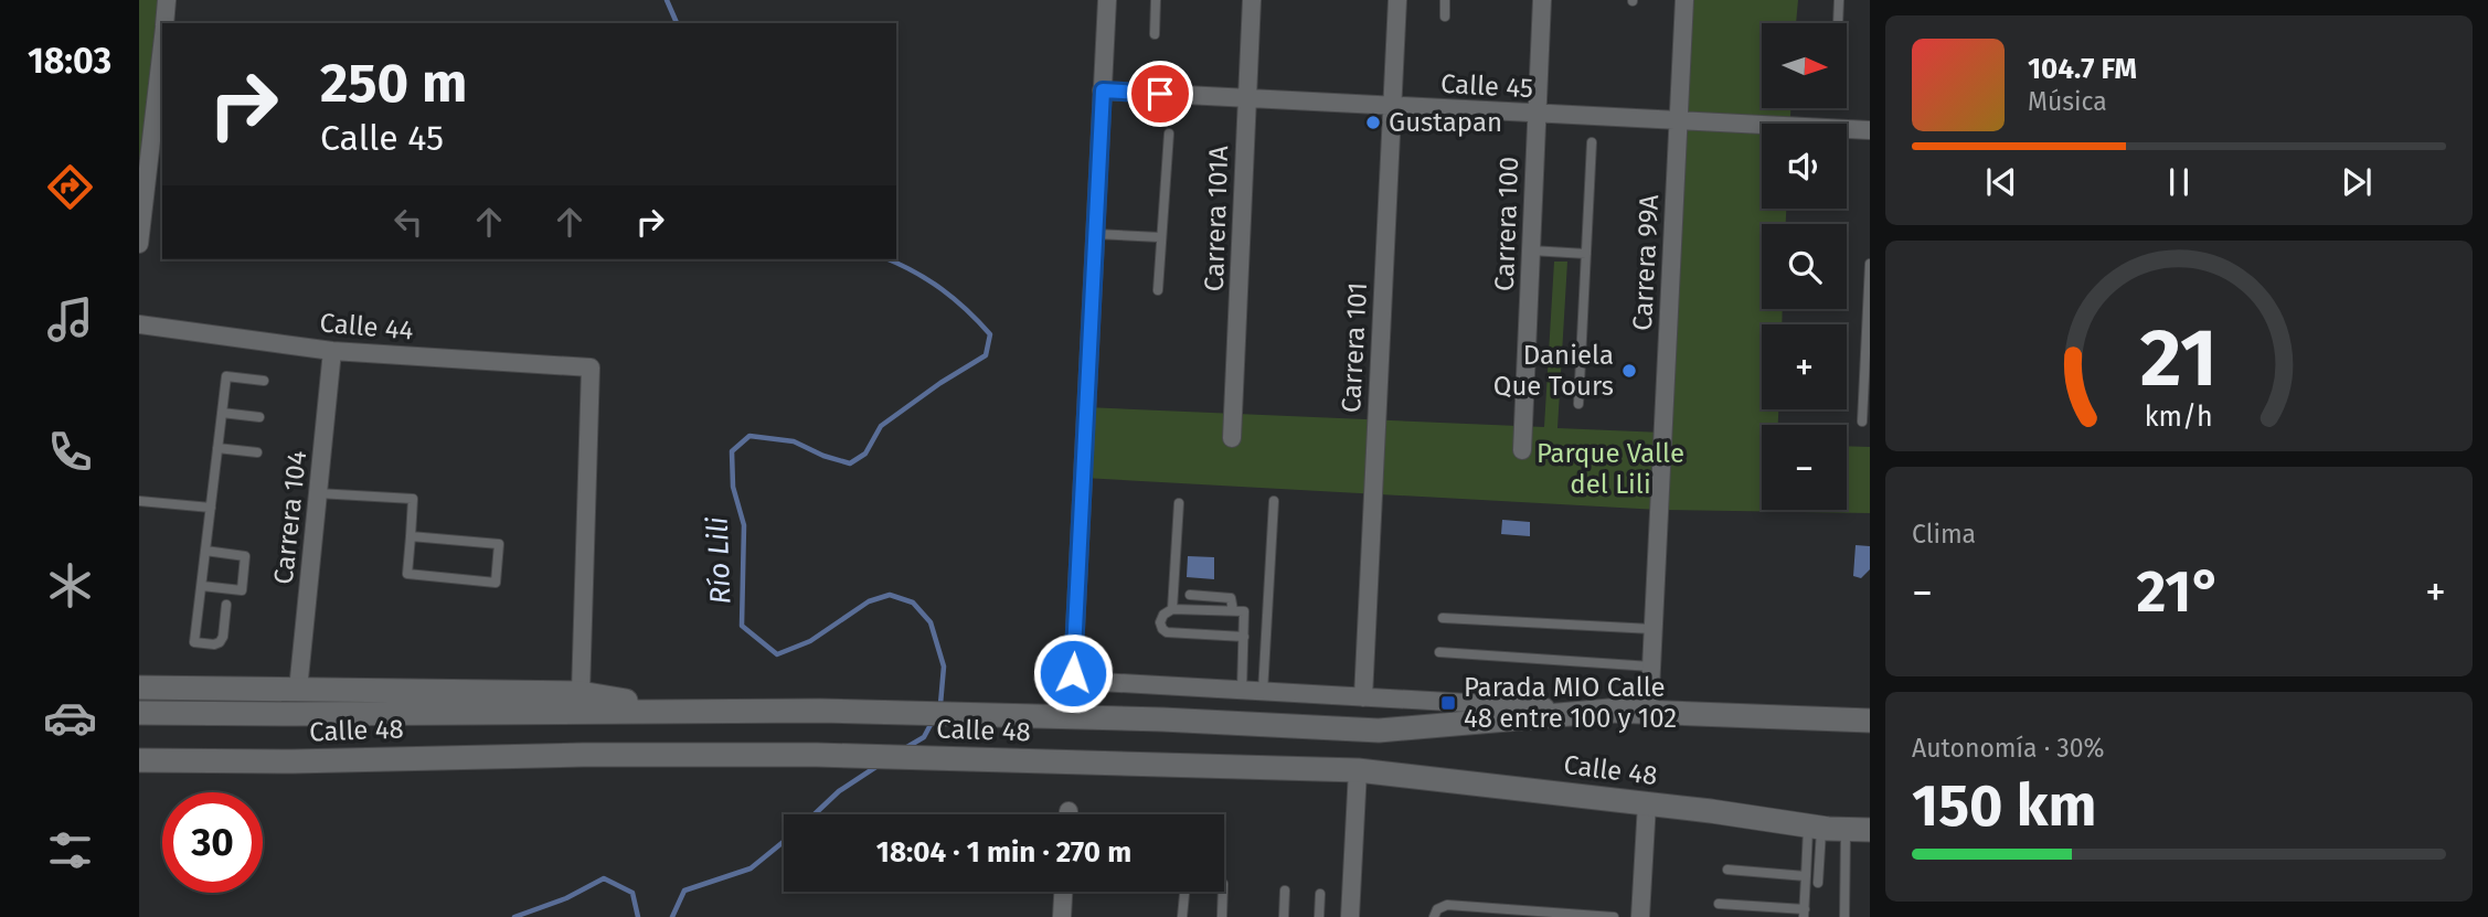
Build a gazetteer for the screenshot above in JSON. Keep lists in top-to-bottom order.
{
  "streets": {
    "main road": ["Calle 48"],
    "street": [
      "Calle 45",
      "Carrera 101A",
      "Carrera 100",
      "Carrera 99A",
      "Calle 44",
      "Carrera 101",
      "Carrera 104"
    ]
  },
  "crossings": [
    ["Calle 45", "Carrera 101A"],
    ["Calle 45", "Carrera 100"],
    ["Calle 45", "Carrera 99A"],
    ["Calle 45", "Carrera 101"],
    ["Carrera 99A", "Calle 48"],
    ["Calle 44", "Carrera 104"],
    ["Carrera 101", "Calle 48"]
  ],
  "water": ["Río Lili"],
  "parks": ["Parque Valle del Lili"],
  "places": {
    "other": ["Gustapan", "Daniela Que Tours"],
    "transit": ["Parada MIO Calle 48 entre 100 y 102"]
  },
  "north": "right",
  "page": {
    "tabs": "18:03",
    "map_buttons": ["+", "−"],
    "turn": ["250 m", "Calle 45"],
    "song": ["104.7 FM", "Música"],
    "tile": [
      "Clima",
      ["Autonomía · 30%", "150 km"]
    ],
    "heat": ["−", "21°", "+"],
    "limit": "30",
    "trip": "18:04 · 1 min · 270 m",
    "gauge": ["21", "km/h"]
  }
}
